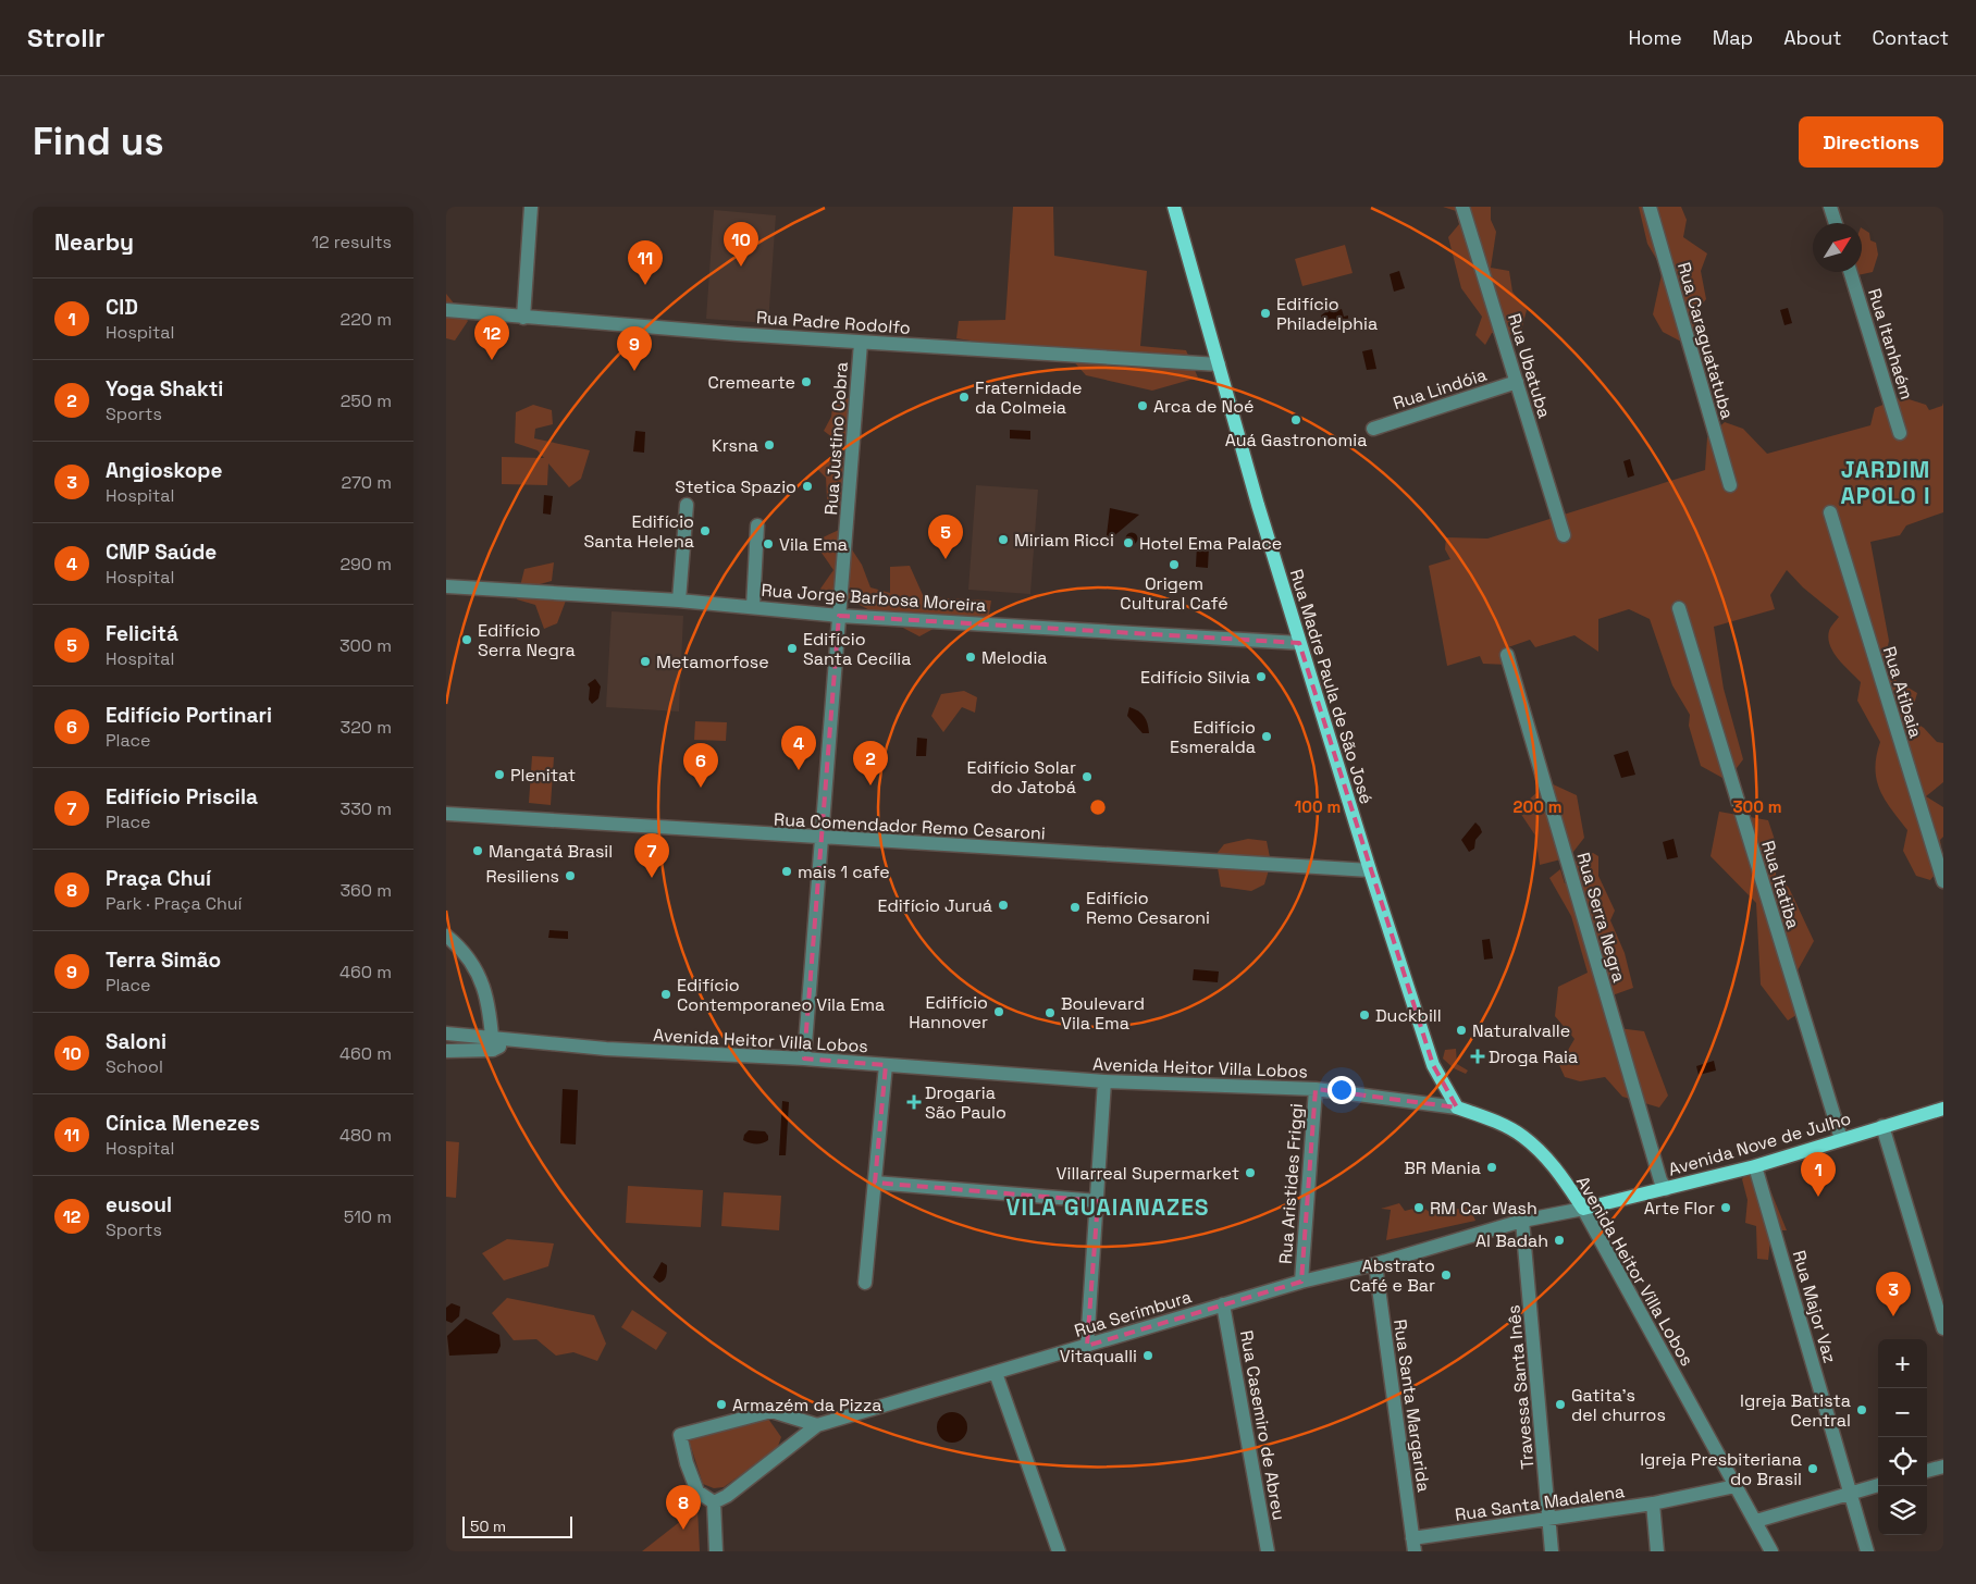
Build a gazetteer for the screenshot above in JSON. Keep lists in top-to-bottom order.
{
  "streets": {
    "main road": ["Rua Madre Paula de São José", "Avenida Heitor Villa Lobos", "Avenida Nove de Julho"],
    "street": [
      "Rua Padre Rodolfo",
      "Rua Caraguatatuba",
      "Rua Itanhaém",
      "Rua Ubatuba",
      "Rua Lindóia",
      "Rua Justino Cobra",
      "Rua Jorge Barbosa Moreira",
      "Rua Atibaia",
      "Rua Comendador Remo Cesaroni",
      "Rua Itatiba",
      "Rua Serra Negra",
      "Rua Aristides Friggi",
      "Rua Major Vaz",
      "Rua Serimbura",
      "Travessa Santa Inês",
      "Rua Santa Margarida",
      "Rua Casemiro de Abreu",
      "Rua Santa Madalena"
    ]
  },
  "crossings": [
    ["Rua Padre Rodolfo", "Rua Justino Cobra"],
    ["Rua Padre Rodolfo", "Rua Madre Paula de São José"],
    ["Rua Ubatuba", "Rua Lindóia"],
    ["Rua Justino Cobra", "Rua Jorge Barbosa Moreira"],
    ["Rua Justino Cobra", "Rua Comendador Remo Cesaroni"],
    ["Rua Justino Cobra", "Avenida Heitor Villa Lobos"],
    ["Rua Jorge Barbosa Moreira", "Rua Madre Paula de São José"],
    ["Rua Madre Paula de São José", "Rua Comendador Remo Cesaroni"],
    ["Rua Madre Paula de São José", "Avenida Heitor Villa Lobos"],
    ["Rua Itatiba", "Avenida Nove de Julho"],
    ["Rua Serra Negra", "Avenida Nove de Julho"],
    ["Avenida Heitor Villa Lobos", "Avenida Nove de Julho"],
    ["Avenida Heitor Villa Lobos", "Rua Aristides Friggi"],
    ["Avenida Heitor Villa Lobos", "Rua Serimbura"],
    ["Avenida Heitor Villa Lobos", "Rua Santa Madalena"],
    ["Avenida Nove de Julho", "Rua Major Vaz"],
    ["Avenida Nove de Julho", "Rua Serimbura"],
    ["Rua Aristides Friggi", "Rua Serimbura"],
    ["Rua Serimbura", "Travessa Santa Inês"],
    ["Rua Serimbura", "Rua Santa Margarida"],
    ["Rua Serimbura", "Rua Casemiro de Abreu"],
    ["Travessa Santa Inês", "Rua Santa Madalena"],
    ["Rua Santa Margarida", "Rua Santa Madalena"]
  ],
  "districts": ["JARDIM APOLO I", "VILA GUAIANAZES"],
  "places": {
    "other": [
      "Edifício Philadelphia",
      "Cremearte",
      "Fraternidade da Colmeia",
      "Arca de Noé",
      "Auá Gastronomia",
      "Krsna",
      "Stetica Spazio",
      "Edifício Santa Helena",
      "Miriam Ricci",
      "Hotel Ema Palace",
      "Vila Ema",
      "Origem Cultural Café",
      "Edifício Serra Negra",
      "Edifício Santa Cecília",
      "Melodia",
      "Metamorfose",
      "Edifício Silvia",
      "Edifício Esmeralda",
      "Plenitat",
      "Edifício Solar do Jatobá",
      "Mangatá Brasil",
      "mais 1 cafe",
      "Resiliens",
      "Edifício Juruá",
      "Edifício Remo Cesaroni",
      "Edifício Contemporaneo Vila Ema",
      "Edifício Hannover",
      "Boulevard Vila Ema",
      "Duckbill",
      "Naturalvalle",
      "BR Mania",
      "Villarreal Supermarket",
      "RM Car Wash",
      "Arte Flor",
      "Al Badah",
      "Abstrato Café e Bar",
      "Vitaqualli",
      "Armazém da Pizza",
      "Gatita's del churros",
      "Igreja Batista Central",
      "Igreja Presbiteriana do Brasil"
    ],
    "health": ["Droga Raia", "Drogaria São Paulo"]
  },
  "scale_bar": "50 m",
  "north": "top right",
  "page": {
    "header": "Strollr",
    "nav": [
      "Home",
      "Map",
      "About",
      "Contact"
    ],
    "buttons": "Directions",
    "title": "Find us",
    "heading": ["Nearby", "12 results"],
    "pins": [
      "10",
      "11",
      "12",
      "9",
      "5",
      "4",
      "2",
      "6",
      "7",
      "1",
      "3",
      "8"
    ],
    "list": [
      {
        "mark": "1",
        "name": "CID",
        "note": "Hospital",
        "value": "220 m"
      },
      {
        "mark": "2",
        "name": "Yoga Shakti",
        "note": "Sports",
        "value": "250 m"
      },
      {
        "mark": "3",
        "name": "Angioskope",
        "note": "Hospital",
        "value": "270 m"
      },
      {
        "mark": "4",
        "name": "CMP Saúde",
        "note": "Hospital",
        "value": "290 m"
      },
      {
        "mark": "5",
        "name": "Felicitá",
        "note": "Hospital",
        "value": "300 m"
      },
      {
        "mark": "6",
        "name": "Edifício Portinari",
        "note": "Place",
        "value": "320 m"
      },
      {
        "mark": "7",
        "name": "Edifício Priscila",
        "note": "Place",
        "value": "330 m"
      },
      {
        "mark": "8",
        "name": "Praça Chuí",
        "note": "Park · Praça Chuí",
        "value": "360 m"
      },
      {
        "mark": "9",
        "name": "Terra Simão",
        "note": "Place",
        "value": "460 m"
      },
      {
        "mark": "10",
        "name": "Saloni",
        "note": "School",
        "value": "460 m"
      },
      {
        "mark": "11",
        "name": "Cínica Menezes",
        "note": "Hospital",
        "value": "480 m"
      },
      {
        "mark": "12",
        "name": "eusoul",
        "note": "Sports",
        "value": "510 m"
      }
    ],
    "map_buttons": ["+", "−"],
    "scale": "50 m"
  },
  "rings": ["100 m", "200 m", "300 m"]
}
